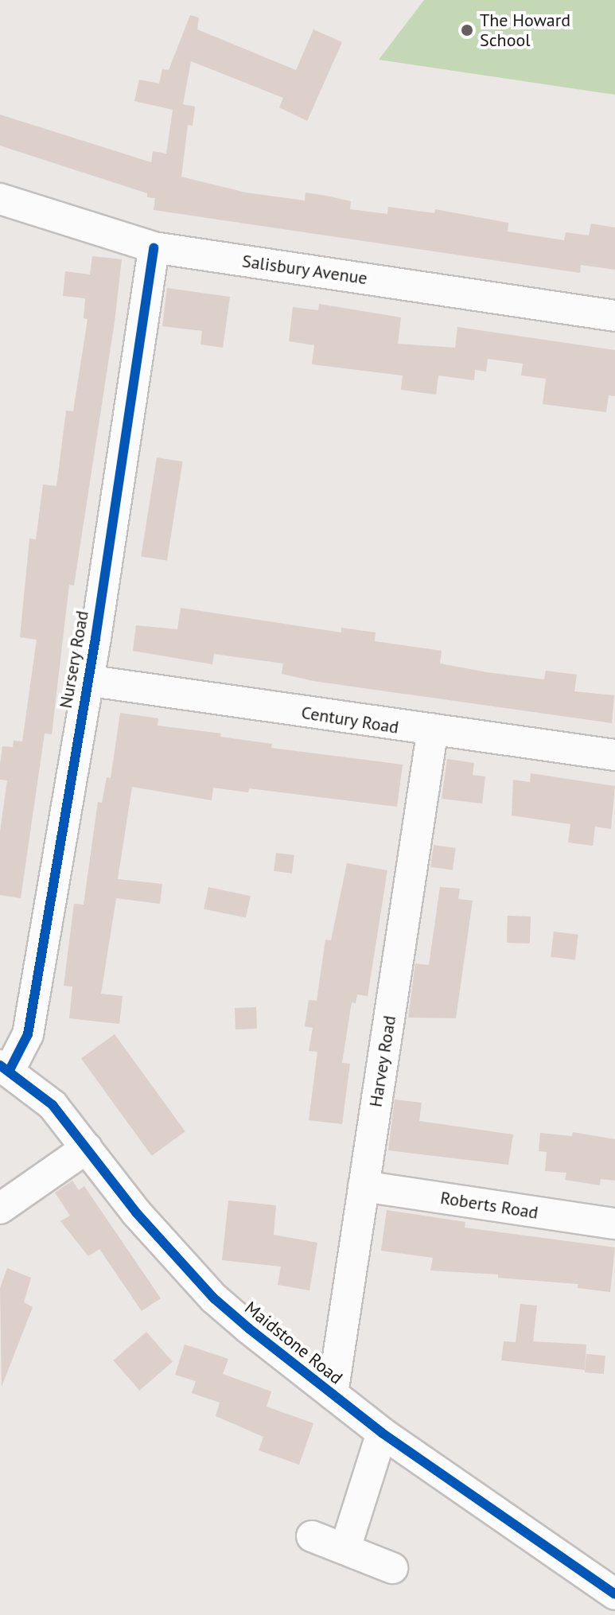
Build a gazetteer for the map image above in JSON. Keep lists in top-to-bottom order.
{
  "streets": {
    "street": [
      "Salisbury Avenue",
      "Nursery Road",
      "Century Road",
      "Harvey Road",
      "Roberts Road",
      "Maidstone Road"
    ]
  },
  "crossings": [
    ["Salisbury Avenue", "Nursery Road"],
    ["Nursery Road", "Century Road"],
    ["Nursery Road", "Maidstone Road"],
    ["Century Road", "Harvey Road"],
    ["Harvey Road", "Roberts Road"],
    ["Harvey Road", "Maidstone Road"]
  ],
  "places": ["The Howard School"]
}
